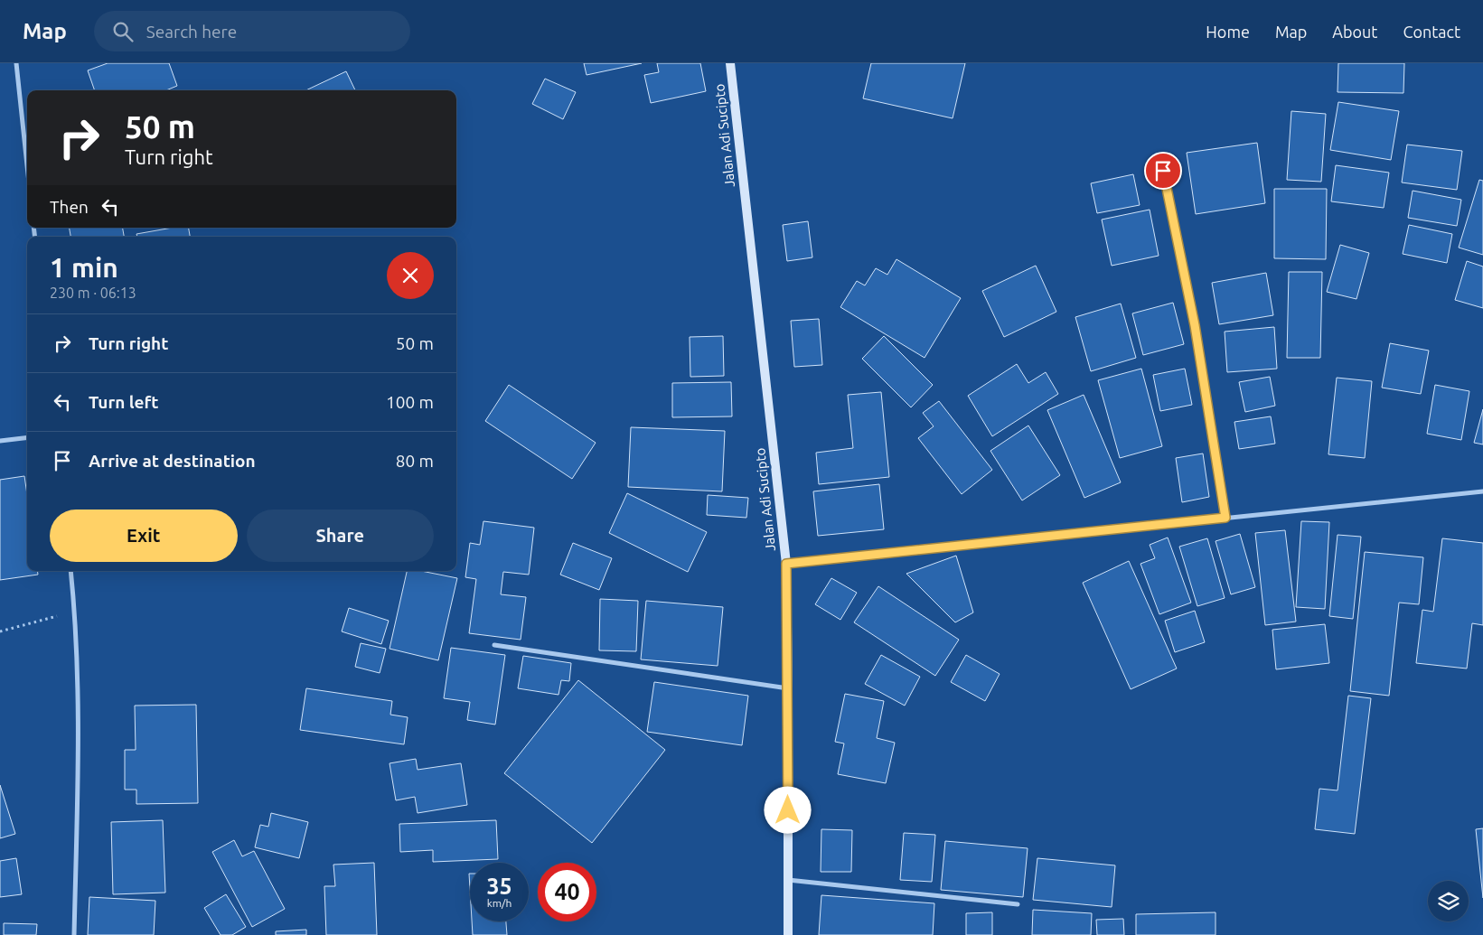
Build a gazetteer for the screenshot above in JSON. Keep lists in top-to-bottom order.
{
  "streets": {
    "street": ["Jalan Adi Sucipto"]
  },
  "page": {
    "header": "Map",
    "search": "Search here",
    "nav": [
      "Home",
      "Map",
      "About",
      "Contact"
    ],
    "turn": ["50 m", "Turn right"],
    "then": "Then",
    "heading": ["1 min", "230 m · 06:13"],
    "list": [
      {
        "name": "Turn right",
        "value": "50 m"
      },
      {
        "name": "Turn left",
        "value": "100 m"
      },
      {
        "name": "Arrive at destination",
        "value": "80 m"
      }
    ],
    "buttons": ["Exit", "Share"],
    "speed": "35 km/h",
    "limit": "40"
  }
}
